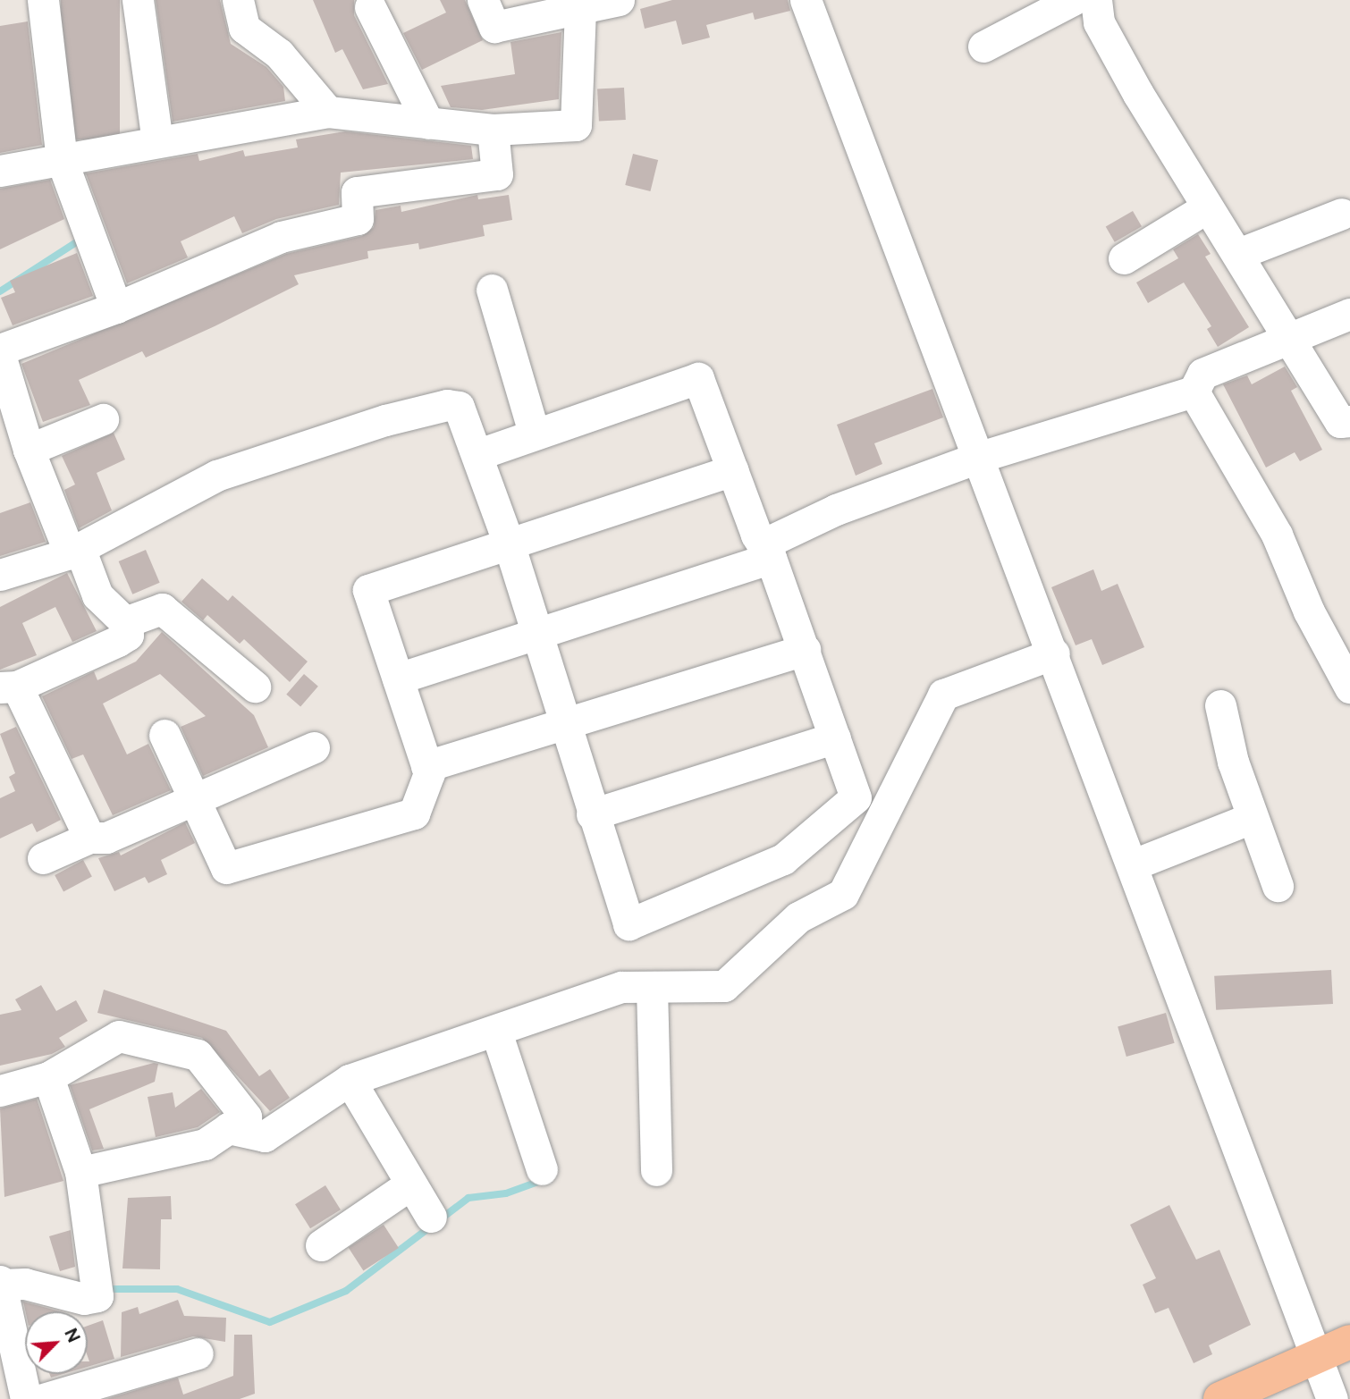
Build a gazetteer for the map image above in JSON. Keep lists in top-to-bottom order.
{
  "north": "top right"
}
